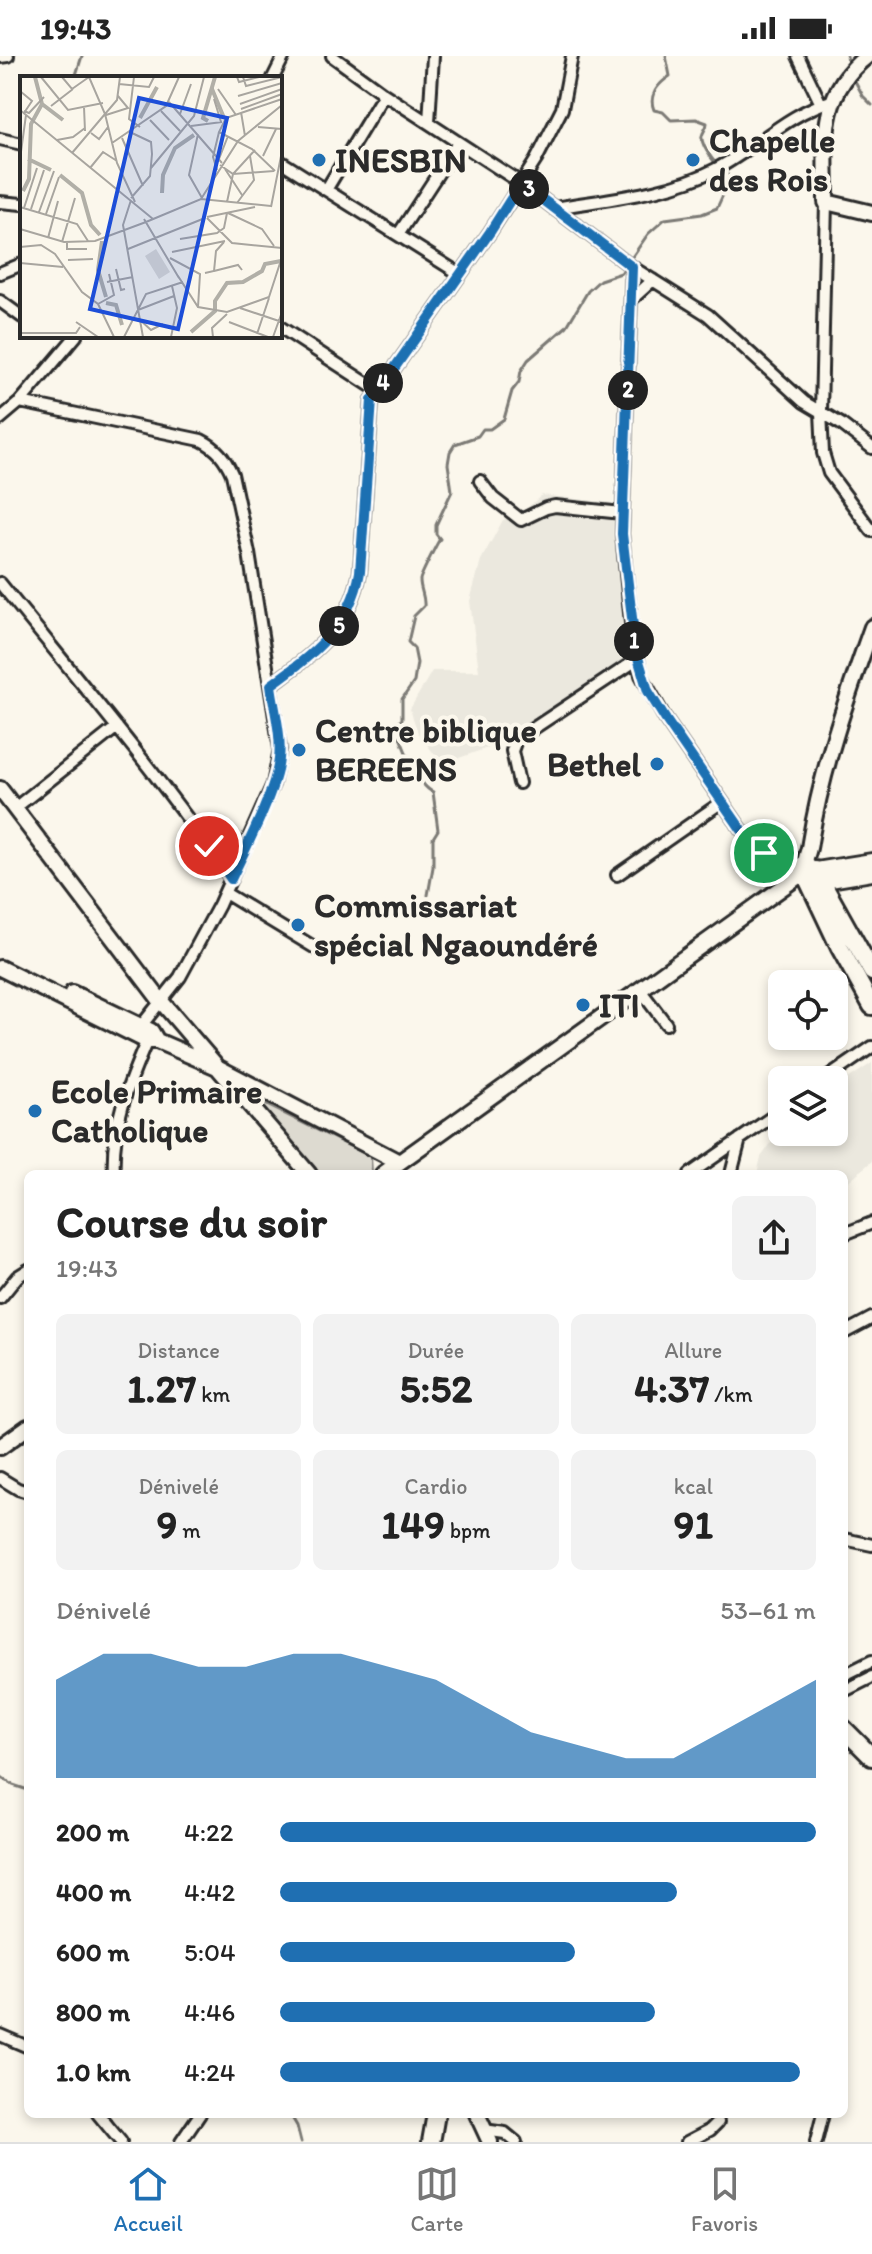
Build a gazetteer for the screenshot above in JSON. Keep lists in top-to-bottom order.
{
  "places": [
    "INESBIN",
    "Chapelle des Rois",
    "Centre biblique BEREENS",
    "Bethel",
    "Commissariat spécial Ngaoundéré",
    "ITI",
    "Ecole Primaire Catholique"
  ],
  "page": {
    "status": "19:43",
    "pins": [
      "3",
      "4",
      "2",
      "5",
      "1"
    ],
    "heading": ["Course du soir", "19:43"],
    "stats": [
      ["Distance", "1.27 km"],
      ["Durée", "5:52"],
      ["Allure", "4:37 /km"],
      ["Dénivelé", "9 m"],
      ["Cardio", "149 bpm"],
      ["kcal", "91"]
    ],
    "chart": ["Dénivelé", "53–61 m"],
    "list": [
      {
        "name": "200 m",
        "note": "4:22"
      },
      {
        "name": "400 m",
        "note": "4:42"
      },
      {
        "name": "600 m",
        "note": "5:04"
      },
      {
        "name": "800 m",
        "note": "4:46"
      },
      {
        "name": "1.0 km",
        "note": "4:24"
      }
    ],
    "tabs": ["Accueil", "Carte", "Favoris"]
  }
}
